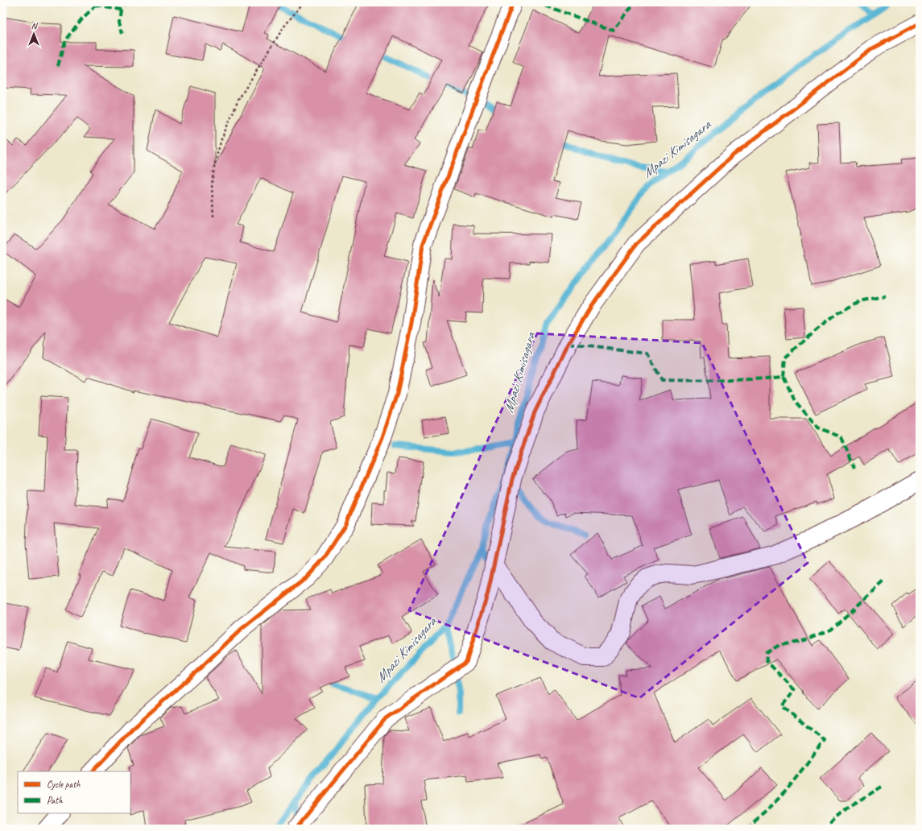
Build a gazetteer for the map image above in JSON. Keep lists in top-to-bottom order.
{
  "water": ["Mpazi Kimisagara"],
  "legend": ["Cycle path", "Path"],
  "north": "top"
}
